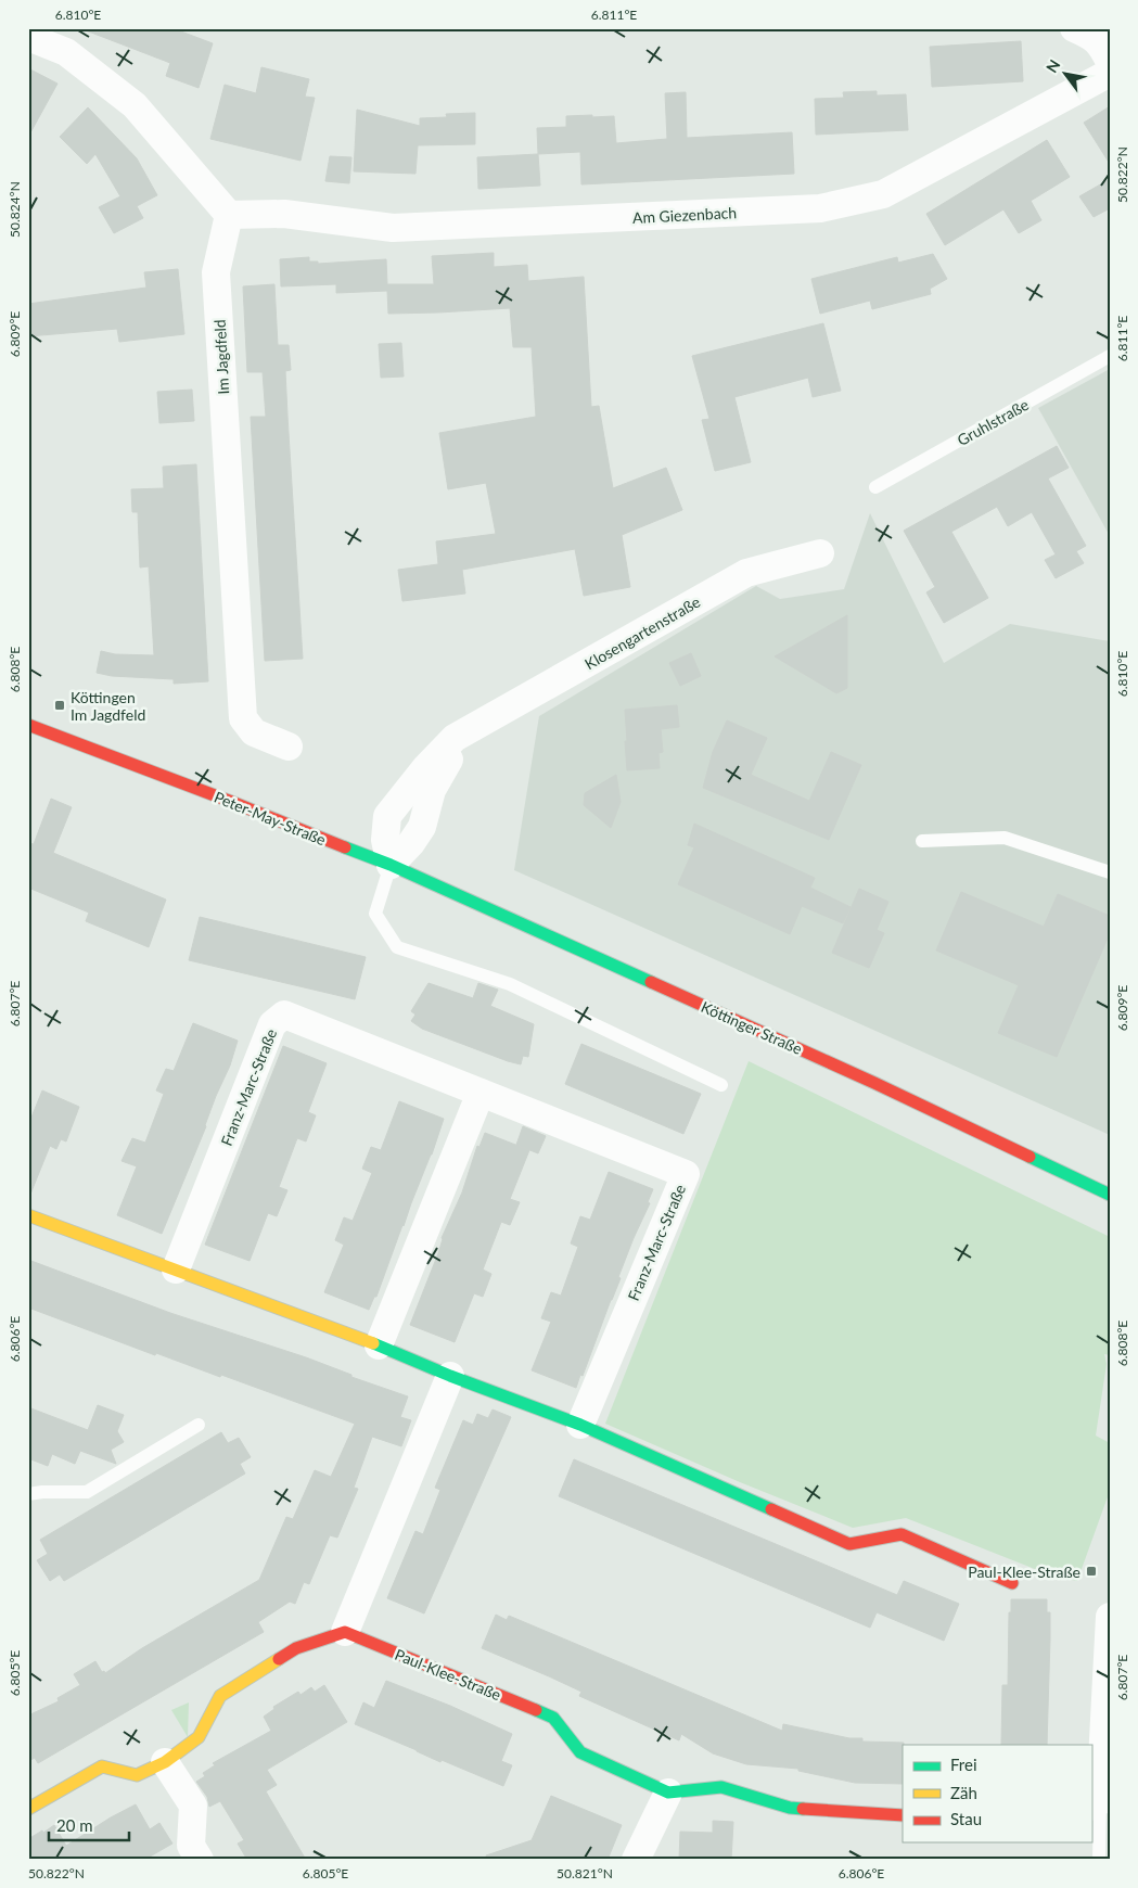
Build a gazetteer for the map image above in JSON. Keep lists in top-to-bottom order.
{
  "streets": {
    "street": [
      "Am Giezenbach",
      "Im Jagdfeld",
      "Klosengartenstraße",
      "Peter-May-Straße",
      "Köttinger Straße",
      "Franz-Marc-Straße",
      "Paul-Klee-Straße"
    ],
    "lane": ["Gruhlstraße"]
  },
  "crossings": [
    ["Am Giezenbach", "Im Jagdfeld"],
    ["Klosengartenstraße", "Peter-May-Straße"],
    ["Klosengartenstraße", "Köttinger Straße"],
    ["Peter-May-Straße", "Köttinger Straße"]
  ],
  "places": {
    "transit": ["Köttingen Im Jagdfeld", "Paul-Klee-Straße"]
  },
  "legend": ["Frei", "Zäh", "Stau"],
  "scale_bar": "20 m",
  "north": "top left",
  "coordinates": [
    "6.810°E",
    "6.811°E",
    "50.822°N",
    "50.824°N",
    "6.809°E",
    "6.808°E",
    "6.807°E",
    "6.806°E",
    "6.805°E",
    "50.821°N"
  ]
}
